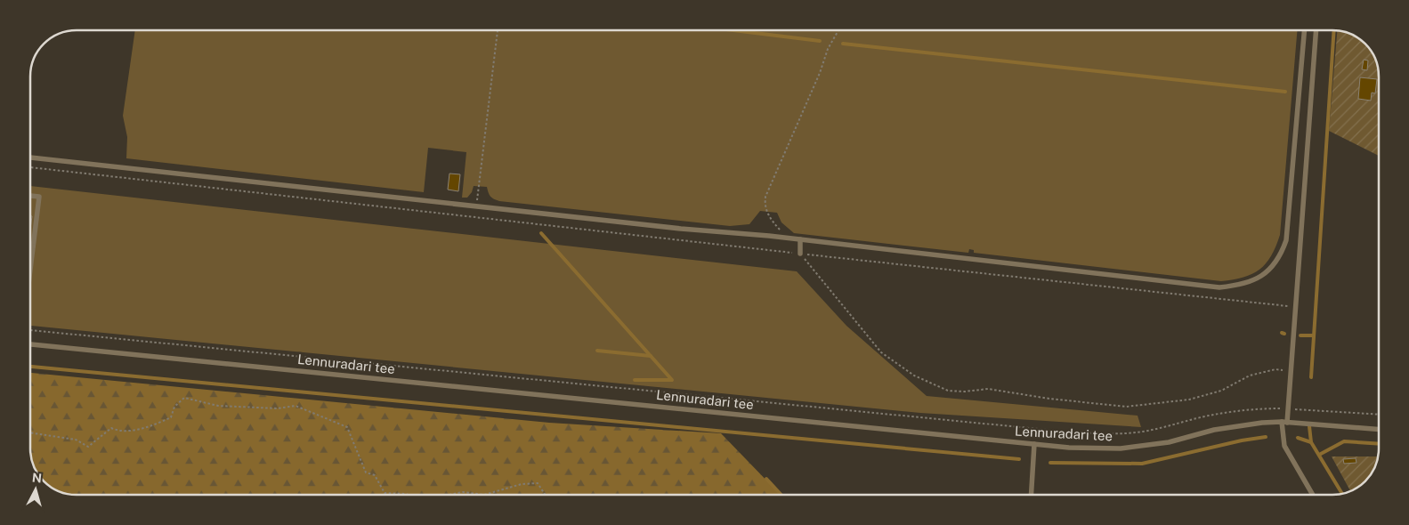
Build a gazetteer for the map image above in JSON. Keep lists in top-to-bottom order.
{
  "streets": {
    "lane": ["Lennuradari tee"]
  },
  "north": "top"
}
